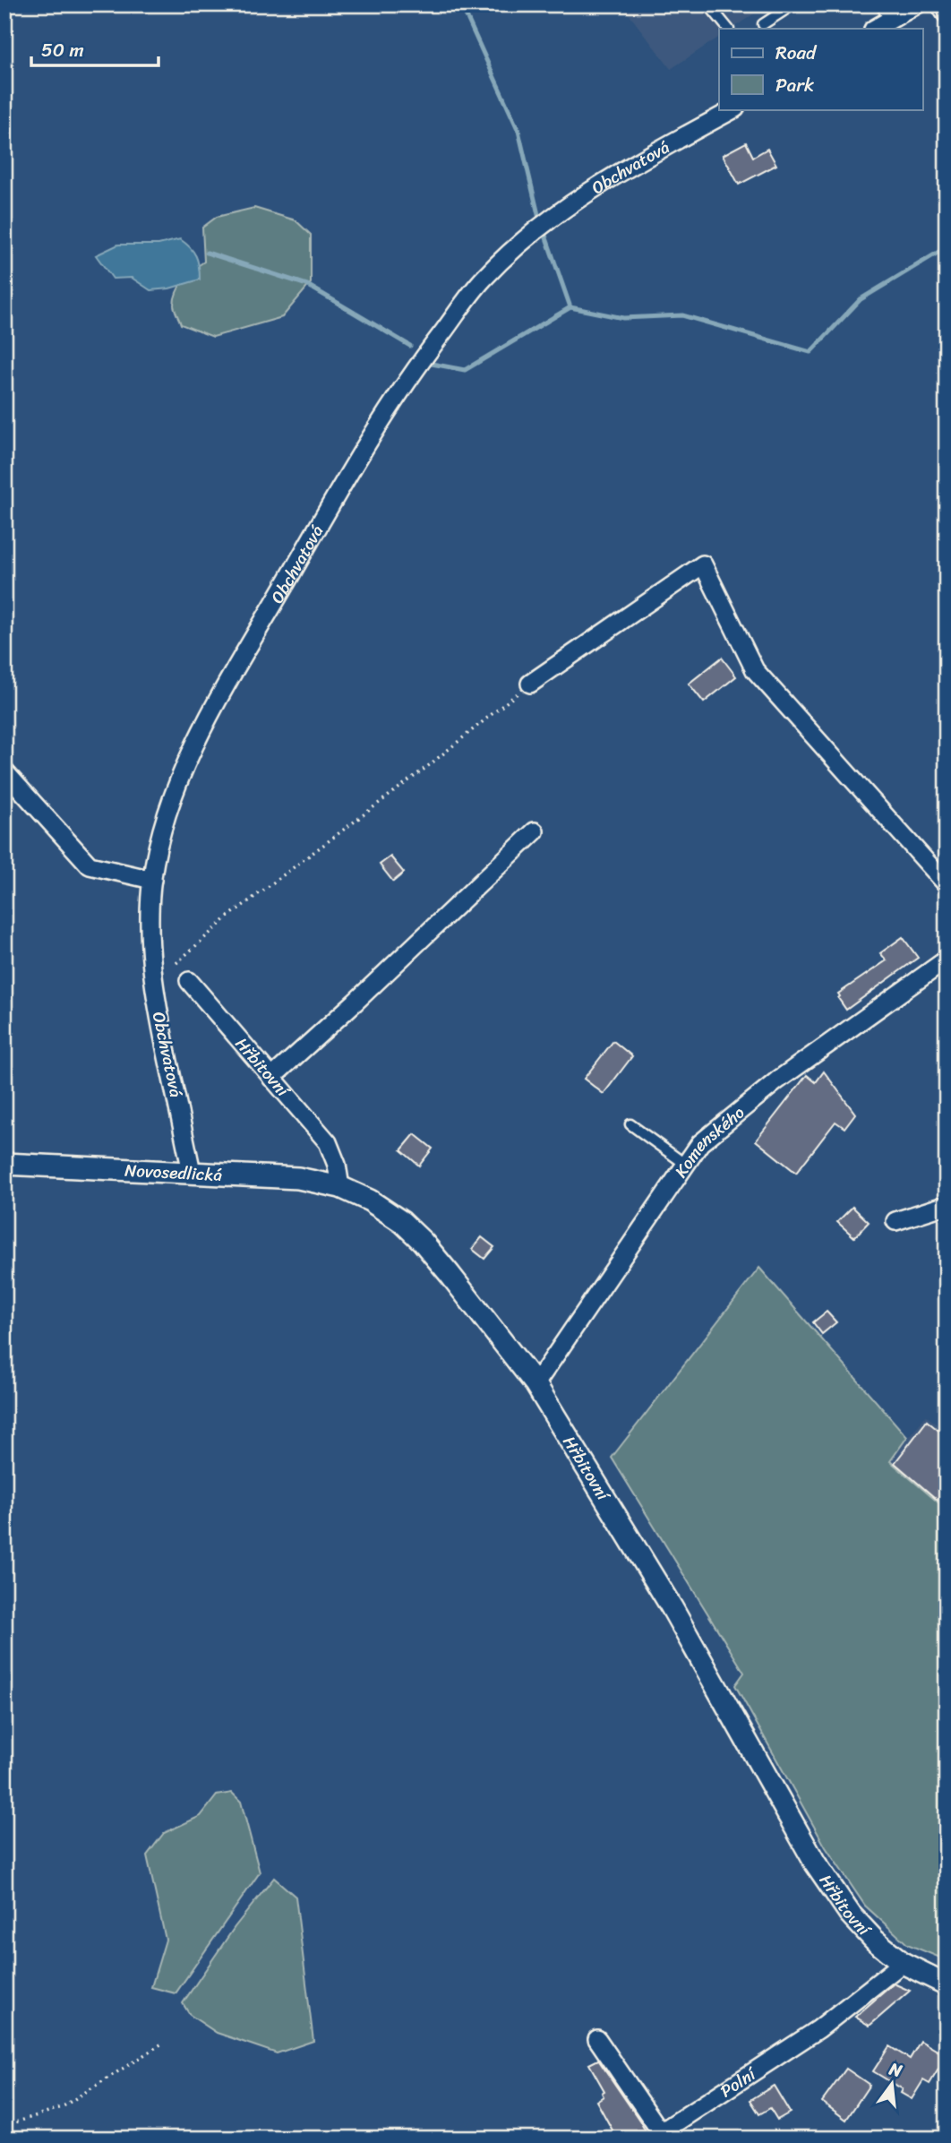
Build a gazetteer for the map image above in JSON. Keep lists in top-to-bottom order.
{
  "streets": {
    "street": [
      "Obchvatová",
      "Hřbitovní",
      "Komenského",
      "Novosedlická",
      "Polní"
    ]
  },
  "crossings": [
    ["Obchvatová", "Novosedlická"],
    ["Hřbitovní", "Komenského"],
    ["Hřbitovní", "Novosedlická"],
    ["Hřbitovní", "Polní"]
  ],
  "legend": ["Road", "Park"],
  "scale_bar": "50 m",
  "north": "top"
}
